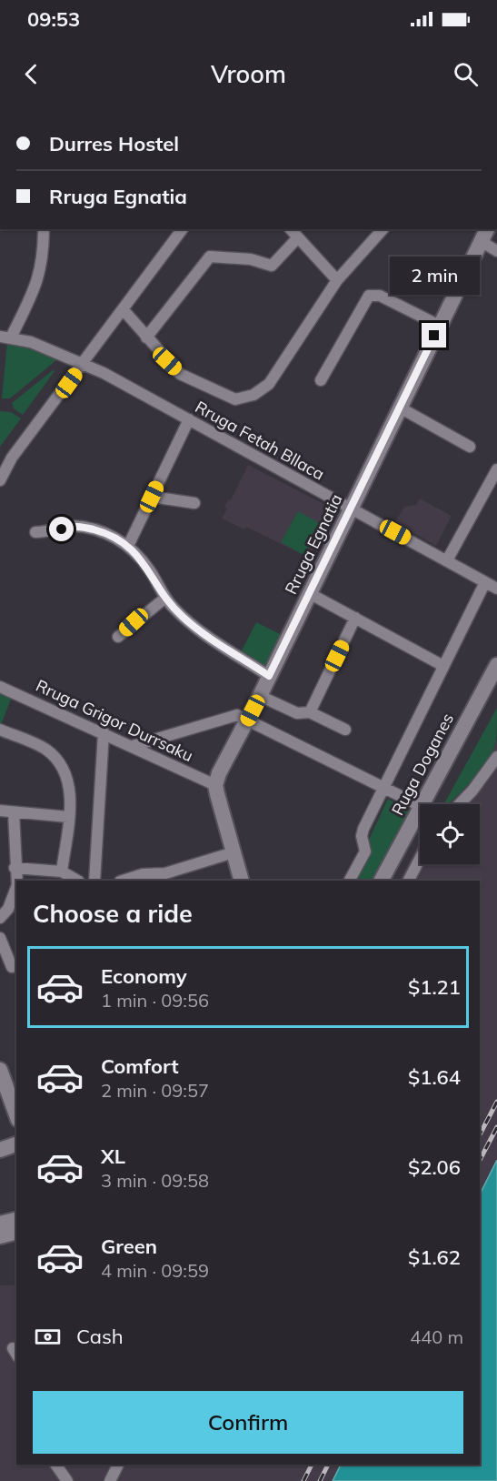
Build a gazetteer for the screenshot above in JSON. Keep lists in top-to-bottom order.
{
  "streets": {
    "main road": ["Rruga Egnatia", "Ruga Doganes"],
    "street": ["Rruga Fetah Bllaca", "Rruga Grigor Durrsaku"]
  },
  "crossings": [
    ["Rruga Fetah Bllaca", "Rruga Egnatia"],
    ["Rruga Egnatia", "Rruga Grigor Durrsaku"]
  ],
  "page": {
    "status": "09:53",
    "header": "Vroom",
    "banner": ["Durres Hostel", "Rruga Egnatia"],
    "bubble": "2 min",
    "heading": "Choose a ride",
    "list": [
      {
        "name": "Economy",
        "note": "1 min · 09:56",
        "value": "$1.21"
      },
      {
        "name": "Comfort",
        "note": "2 min · 09:57",
        "value": "$1.64"
      },
      {
        "name": "XL",
        "note": "3 min · 09:58",
        "value": "$2.06"
      },
      {
        "name": "Green",
        "note": "4 min · 09:59",
        "value": "$1.62"
      }
    ],
    "pay": ["Cash", "440 m"],
    "buttons": "Confirm"
  }
}
